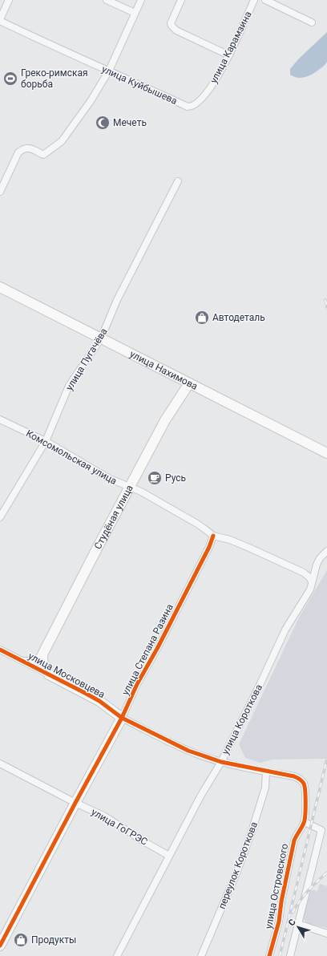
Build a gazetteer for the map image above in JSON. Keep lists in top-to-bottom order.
{
  "streets": {
    "street": [
      "улица Карамзина",
      "улица Куйбышева",
      "улица Пугачёва",
      "улица Нахимова",
      "Комсомольская улица",
      "Студёная улица",
      "улица Степана Разина",
      "улица Московцева",
      "улица Короткова",
      "улица ГоГРЭС",
      "переулок Короткова",
      "улица Островского"
    ]
  },
  "crossings": [
    ["улица Карамзина", "улица Куйбышева"],
    ["улица Пугачёва", "улица Нахимова"],
    ["улица Пугачёва", "Комсомольская улица"],
    ["улица Нахимова", "Студёная улица"],
    ["Комсомольская улица", "Студёная улица"],
    ["Комсомольская улица", "улица Степана Разина"],
    ["Комсомольская улица", "улица Короткова"],
    ["Студёная улица", "улица Московцева"],
    ["улица Степана Разина", "улица Московцева"],
    ["улица Степана Разина", "улица ГоГРЭС"],
    ["улица Московцева", "улица Короткова"],
    ["улица Московцева", "переулок Короткова"],
    ["улица Московцева", "улица Островского"],
    ["улица Короткова", "улица ГоГРЭС"]
  ],
  "places": {
    "sports": ["Греко-римская борьба"],
    "mosque": ["Мечеть"],
    "shop": ["Автодеталь", "Продукты"],
    "cafe": ["Русь"]
  },
  "north": "top left"
}
